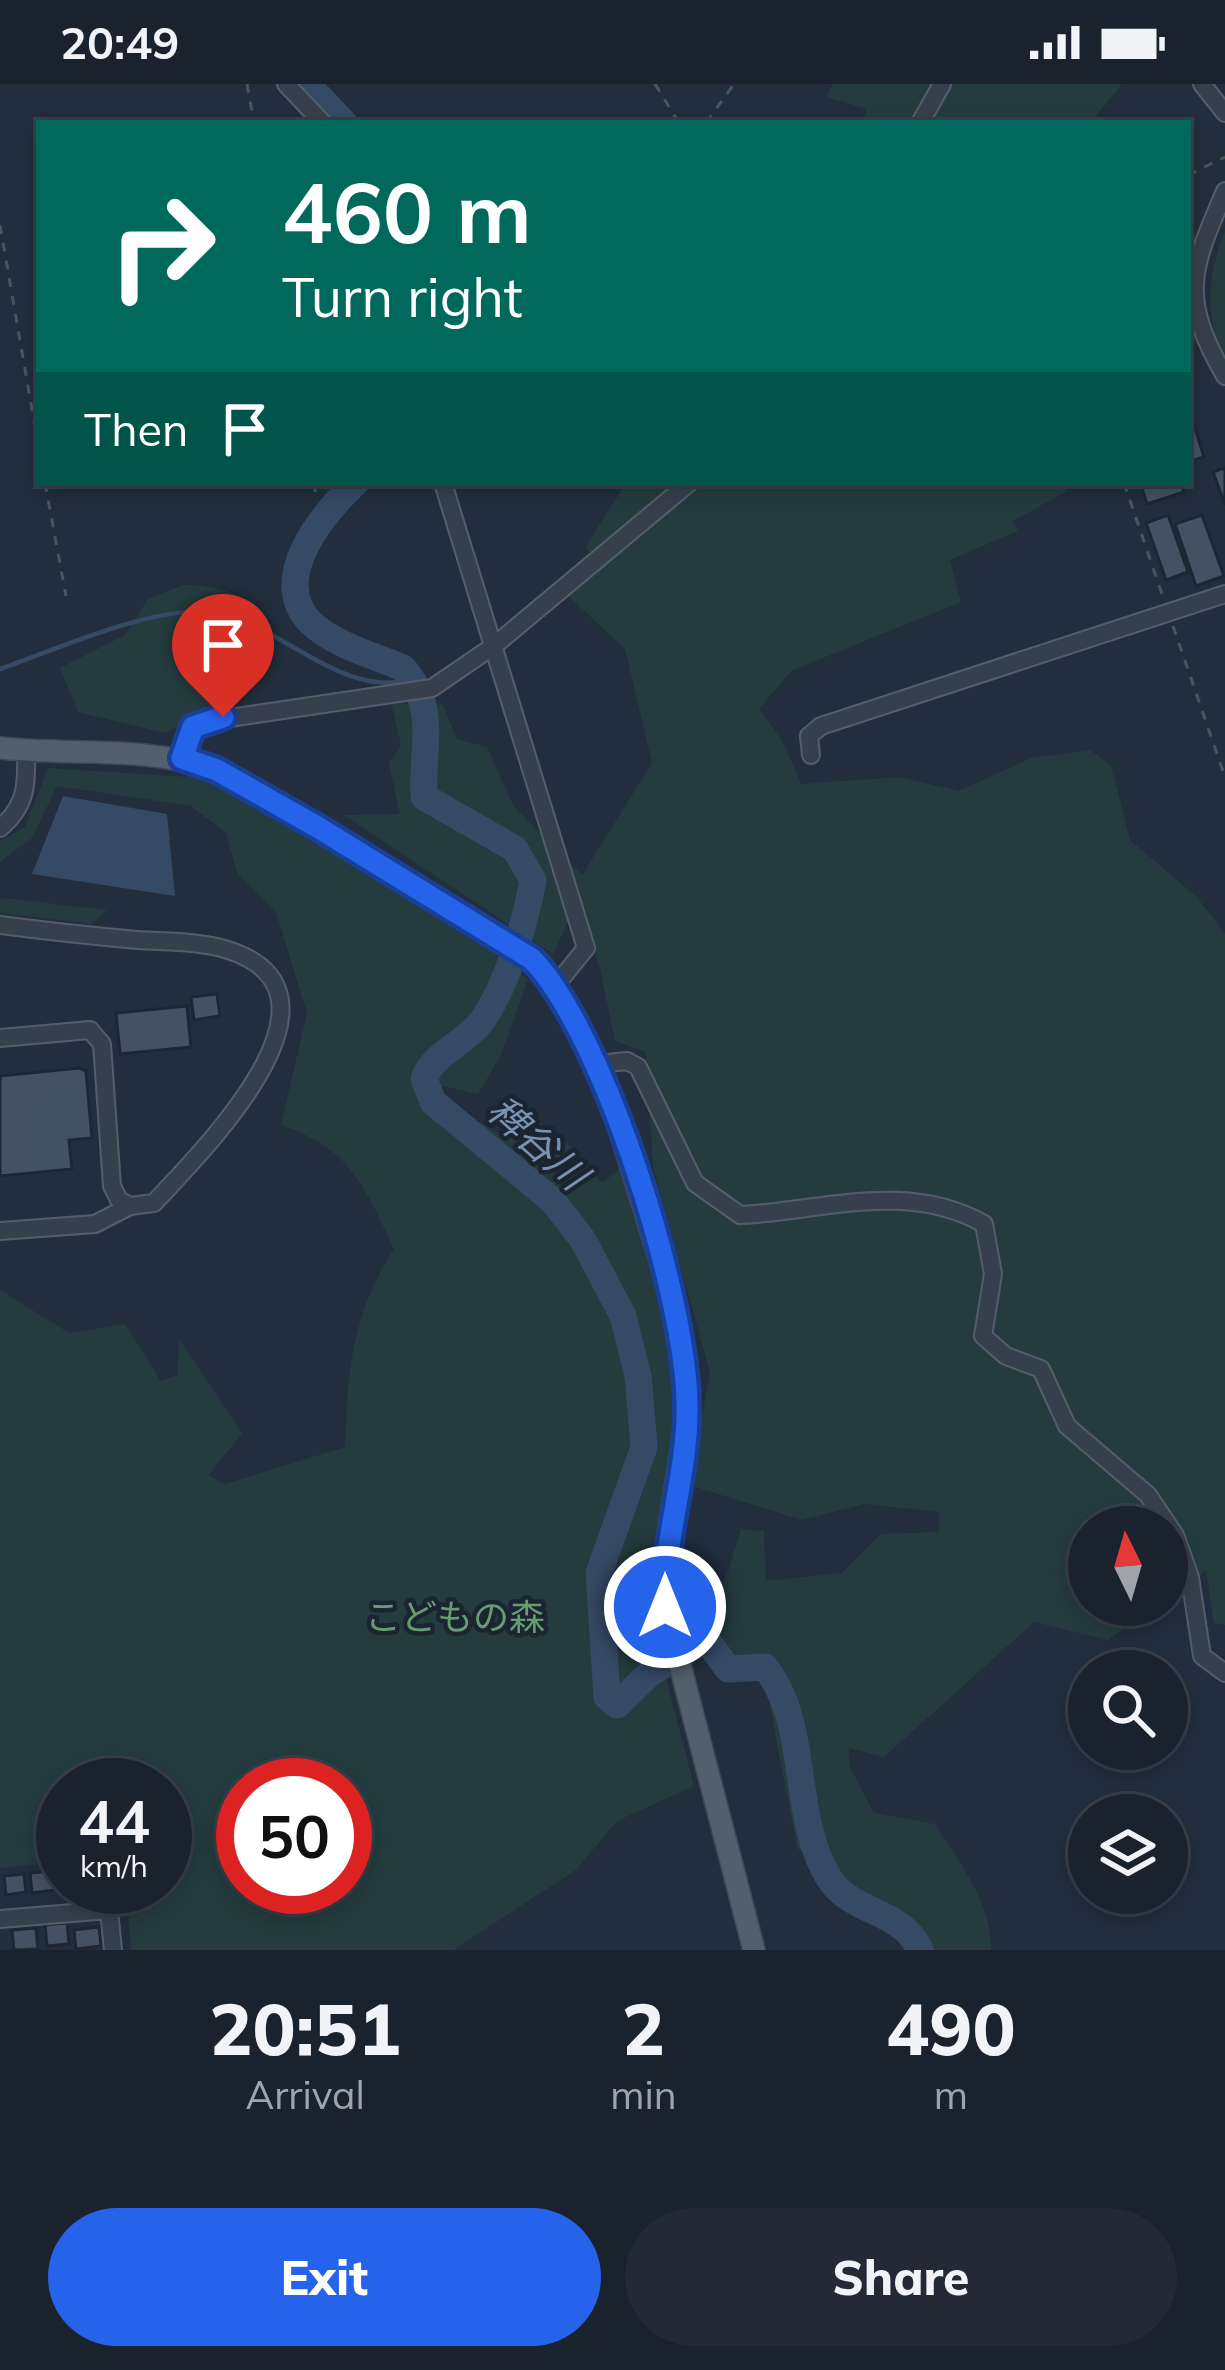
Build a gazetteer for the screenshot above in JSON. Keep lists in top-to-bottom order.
{
  "water": ["稗谷川"],
  "parks": ["こどもの森"],
  "north": "top",
  "page": {
    "status": "20:49",
    "turn": ["460 m", "Turn right"],
    "then": "Then",
    "speed": "44 km/h",
    "limit": "50",
    "eta": [
      "20:51",
      "Arrival",
      "2",
      "min",
      "490",
      "m"
    ],
    "buttons": ["Exit", "Share"]
  }
}
